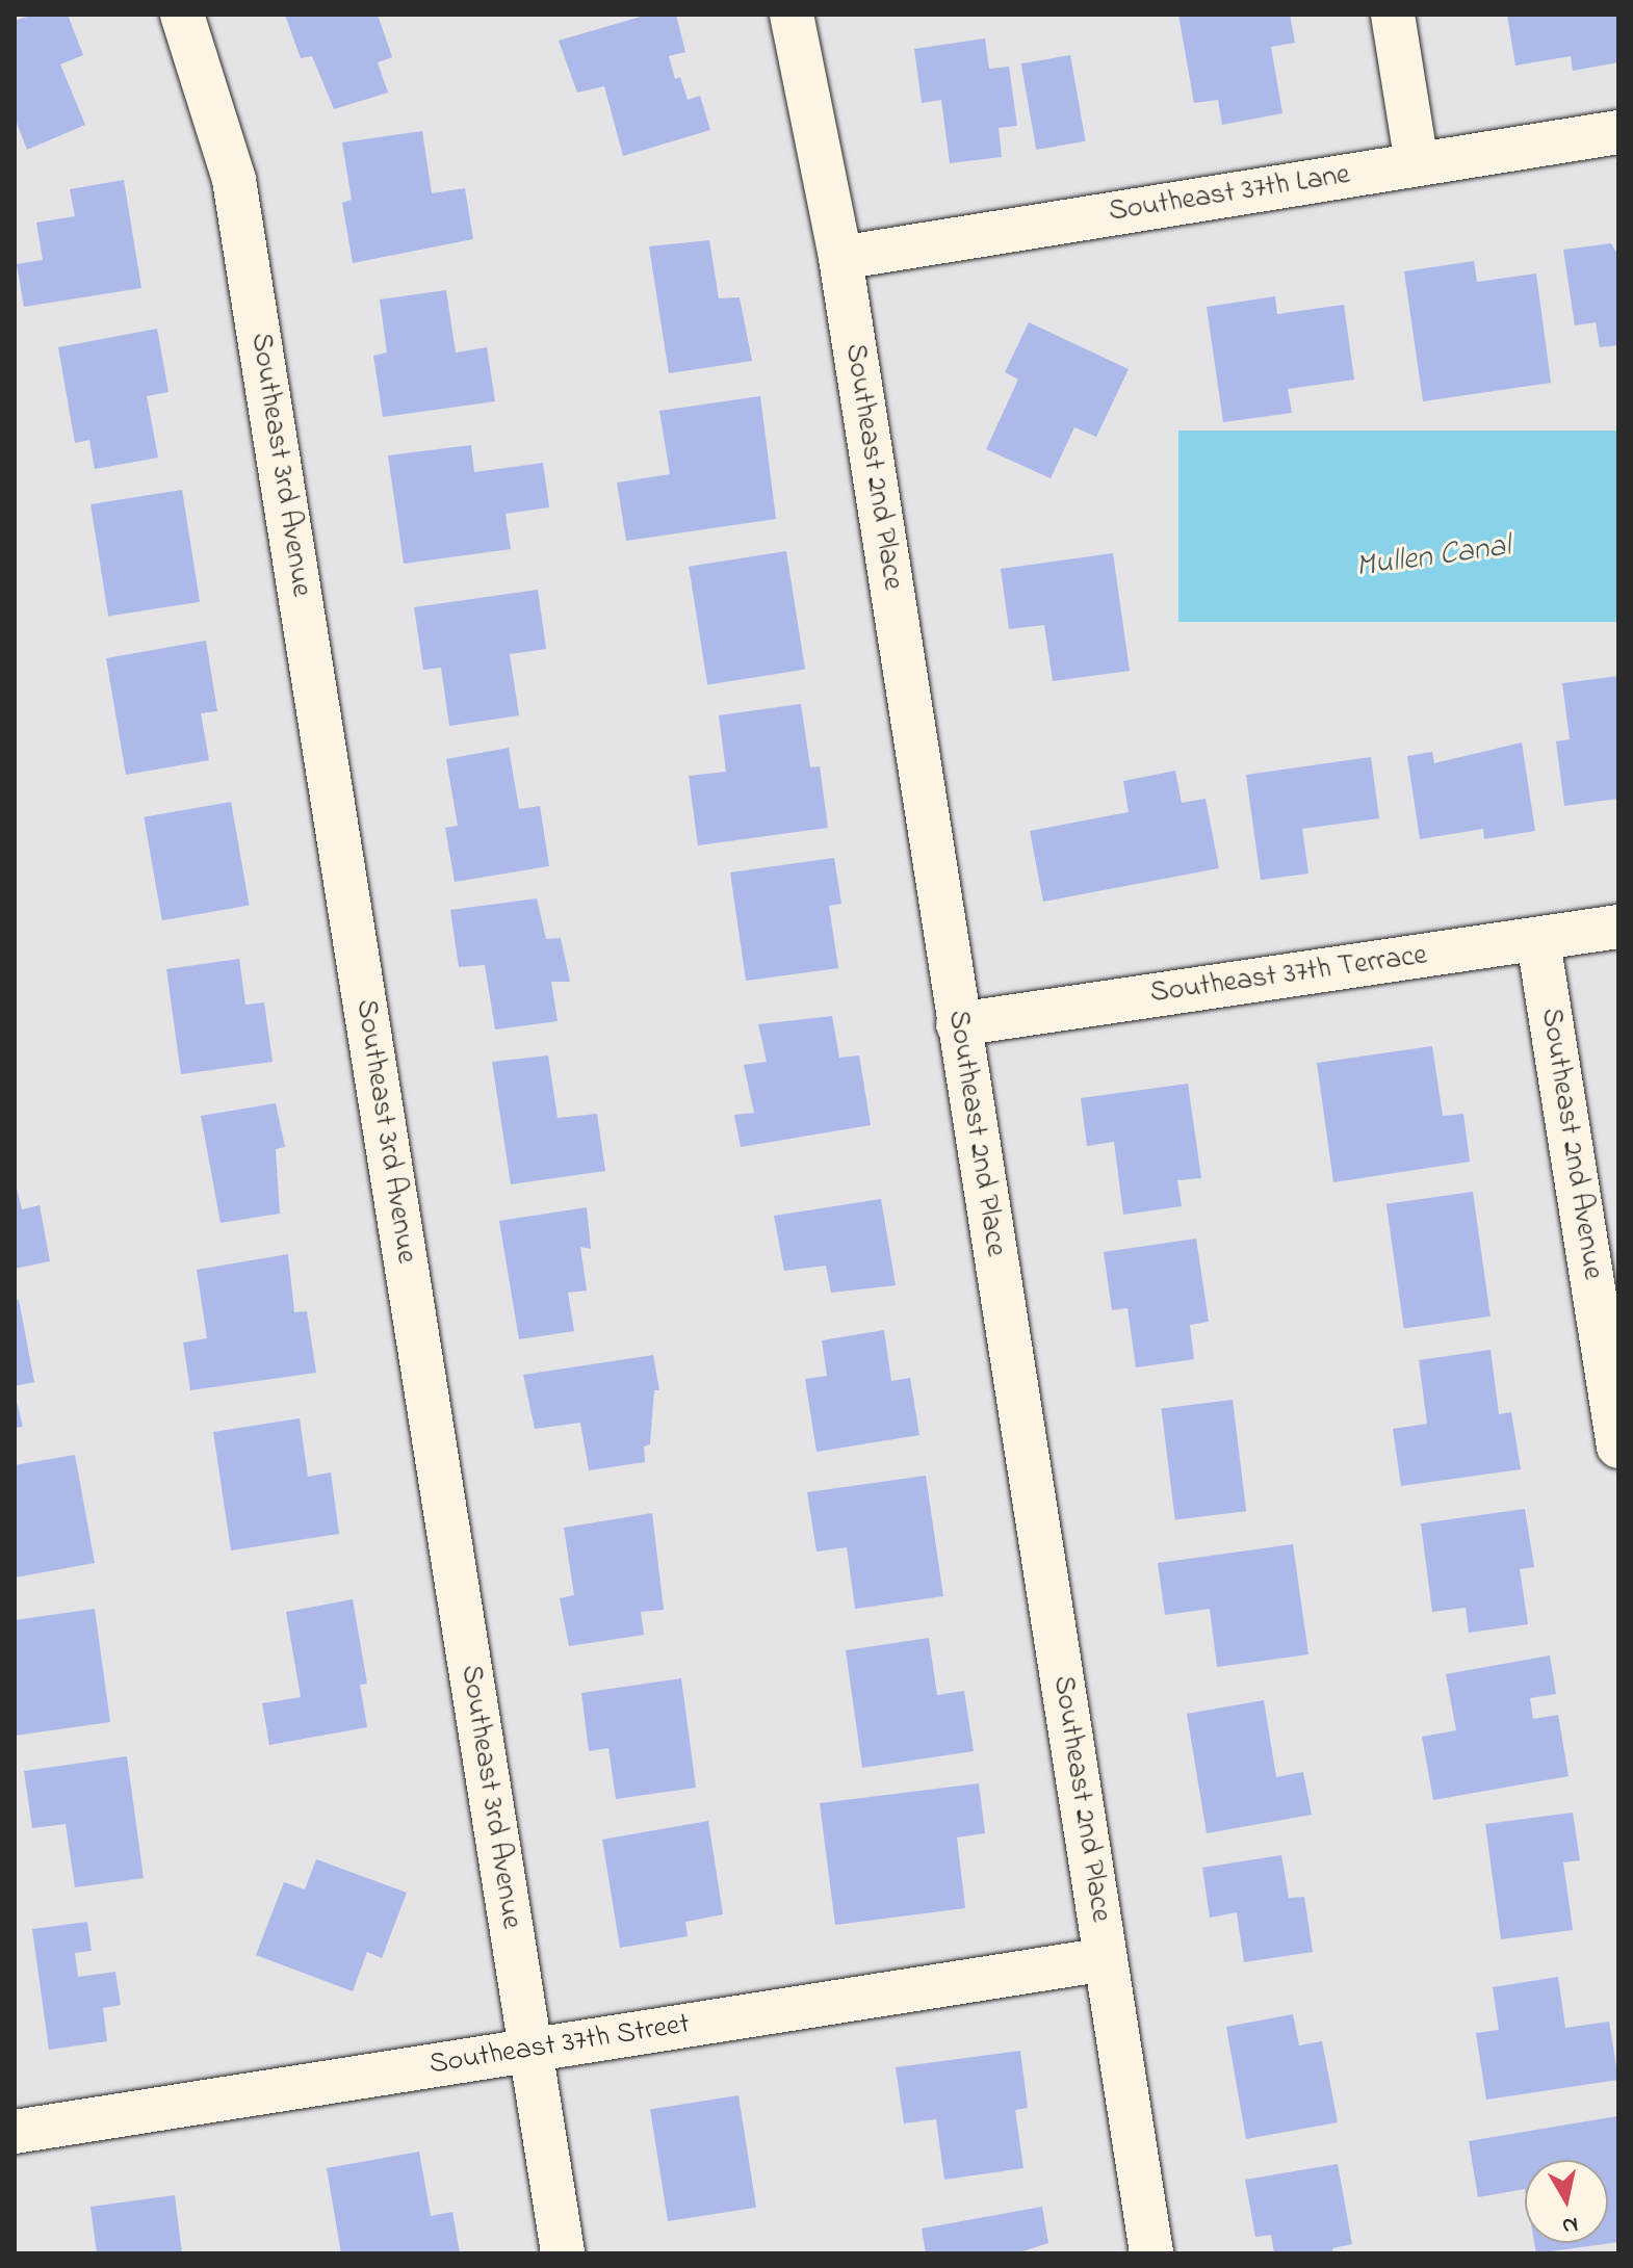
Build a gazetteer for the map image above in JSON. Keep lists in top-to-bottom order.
{
  "streets": {
    "street": [
      "Southeast 37th Lane",
      "Southeast 3rd Avenue",
      "Southeast 2nd Place",
      "Southeast 37th Terrace",
      "Southeast 2nd Avenue",
      "Southeast 37th Street"
    ]
  },
  "crossings": [
    ["Southeast 37th Lane", "Southeast 2nd Place"],
    ["Southeast 3rd Avenue", "Southeast 37th Street"],
    ["Southeast 2nd Place", "Southeast 37th Terrace"],
    ["Southeast 2nd Place", "Southeast 37th Street"],
    ["Southeast 37th Terrace", "Southeast 2nd Avenue"]
  ],
  "water": ["Mullen Canal"],
  "north": "bottom"
}
